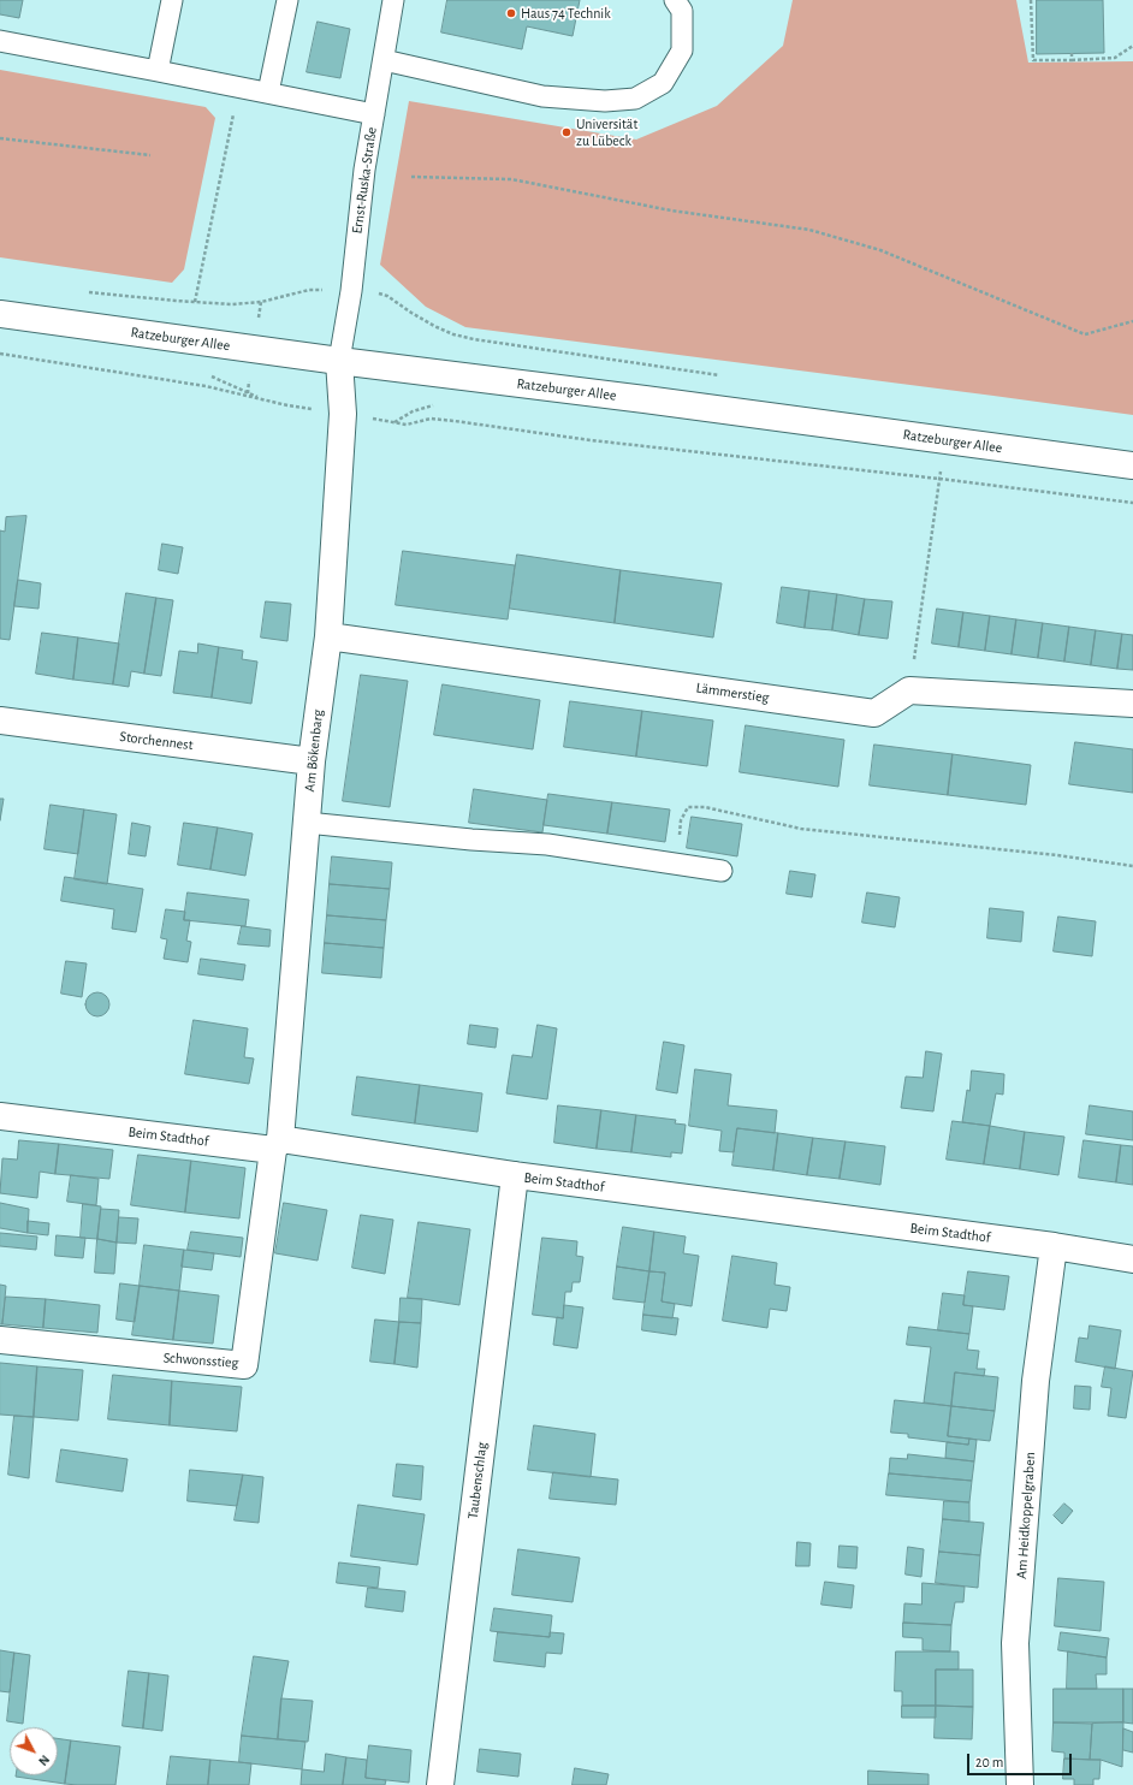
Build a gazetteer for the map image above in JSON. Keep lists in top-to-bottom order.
{
  "streets": {
    "street": [
      "Ratzeburger Allee",
      "Lämmerstieg",
      "Storchennest",
      "Am Bökenbarg",
      "Beim Stadthof",
      "Schwonsstieg",
      "Taubenschlag",
      "Am Heidkoppelgraben"
    ],
    "lane": ["Ernst-Ruska-Straße"]
  },
  "crossings": [
    ["Ernst-Ruska-Straße", "Ratzeburger Allee"],
    ["Ernst-Ruska-Straße", "Am Bökenbarg"],
    ["Ratzeburger Allee", "Am Bökenbarg"],
    ["Lämmerstieg", "Am Bökenbarg"],
    ["Storchennest", "Am Bökenbarg"],
    ["Am Bökenbarg", "Beim Stadthof"],
    ["Am Bökenbarg", "Schwonsstieg"],
    ["Beim Stadthof", "Schwonsstieg"],
    ["Beim Stadthof", "Taubenschlag"],
    ["Beim Stadthof", "Am Heidkoppelgraben"]
  ],
  "places": ["Haus 74 Technik", "Universität zu Lübeck"],
  "scale_bar": "20 m",
  "north": "bottom right"
}
